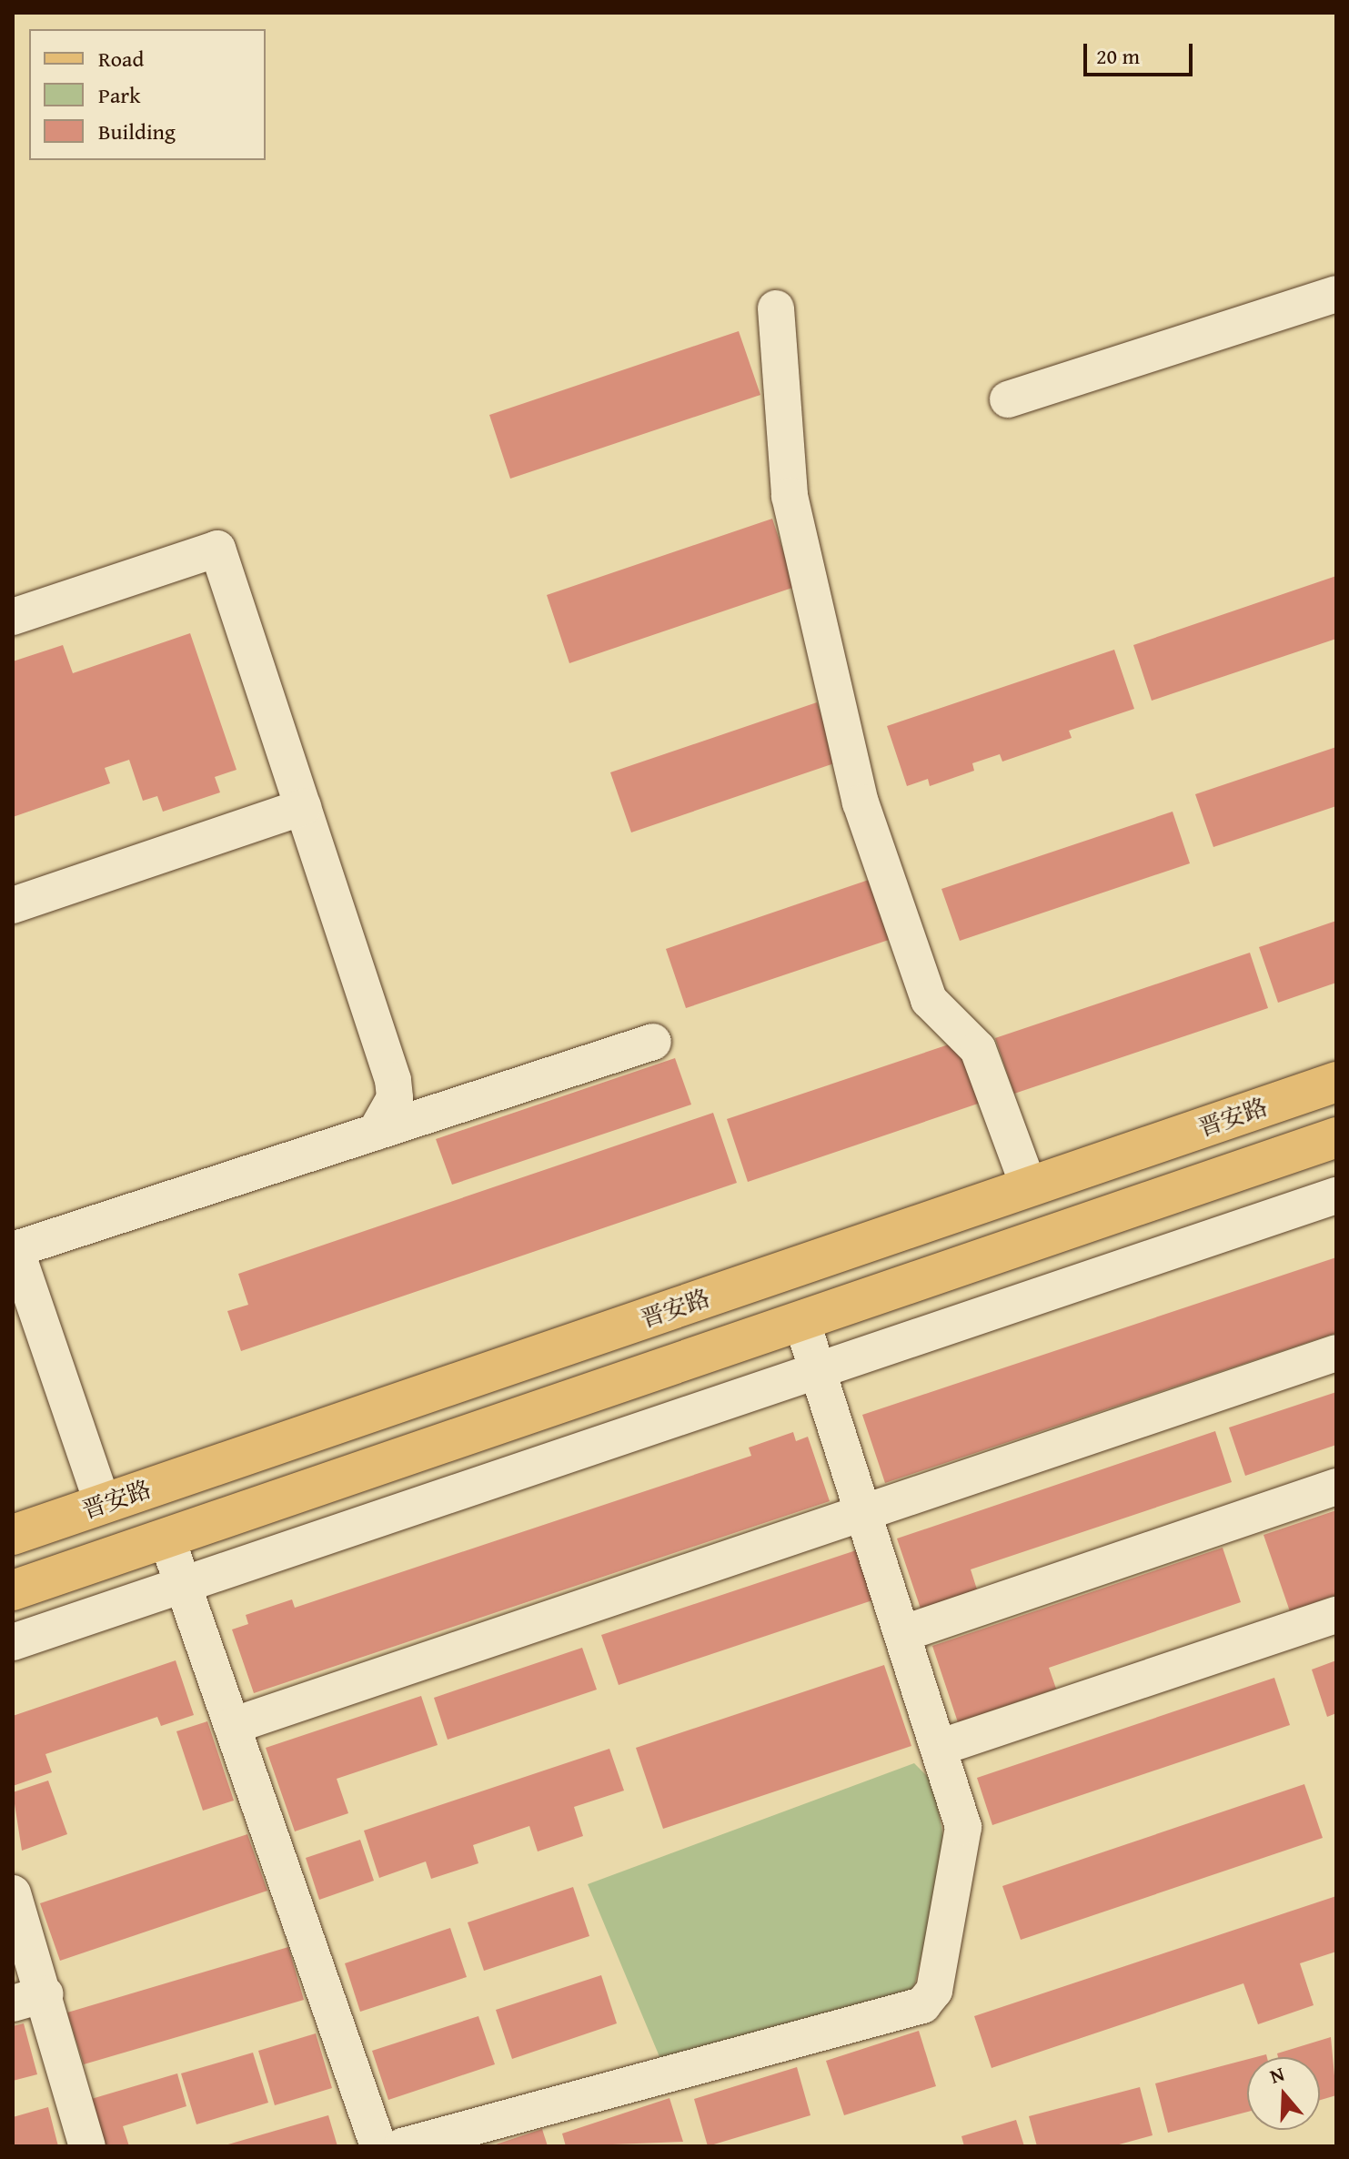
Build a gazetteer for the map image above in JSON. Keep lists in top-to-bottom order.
{
  "streets": {
    "main road": ["晋安路"]
  },
  "legend": ["Road", "Park", "Building"],
  "scale_bar": "20 m",
  "north": "top"
}
